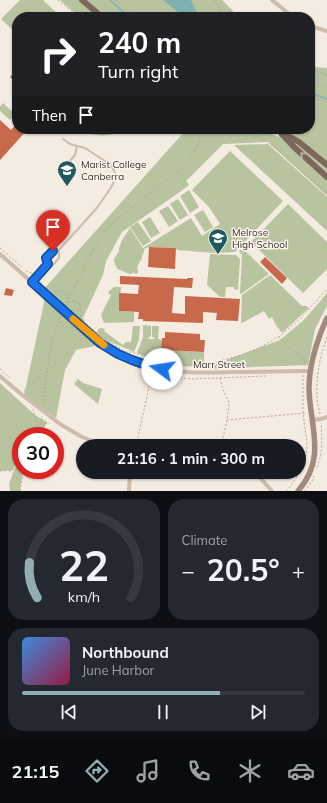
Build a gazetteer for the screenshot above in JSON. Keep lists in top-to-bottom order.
{
  "streets": {
    "street": ["Marr Street"]
  },
  "places": {
    "school or university": ["Marist College Canberra", "Melrose High School"]
  },
  "page": {
    "turn": ["240 m", "Turn right"],
    "then": "Then",
    "limit": "30",
    "trip": "21:16 · 1 min · 300 m",
    "tile": "Climate",
    "heat": ["−", "20.5°", "+"],
    "song": ["Northbound", "June Harbor"],
    "tabs": "21:15",
    "gauge": ["22", "km/h"]
  }
}
